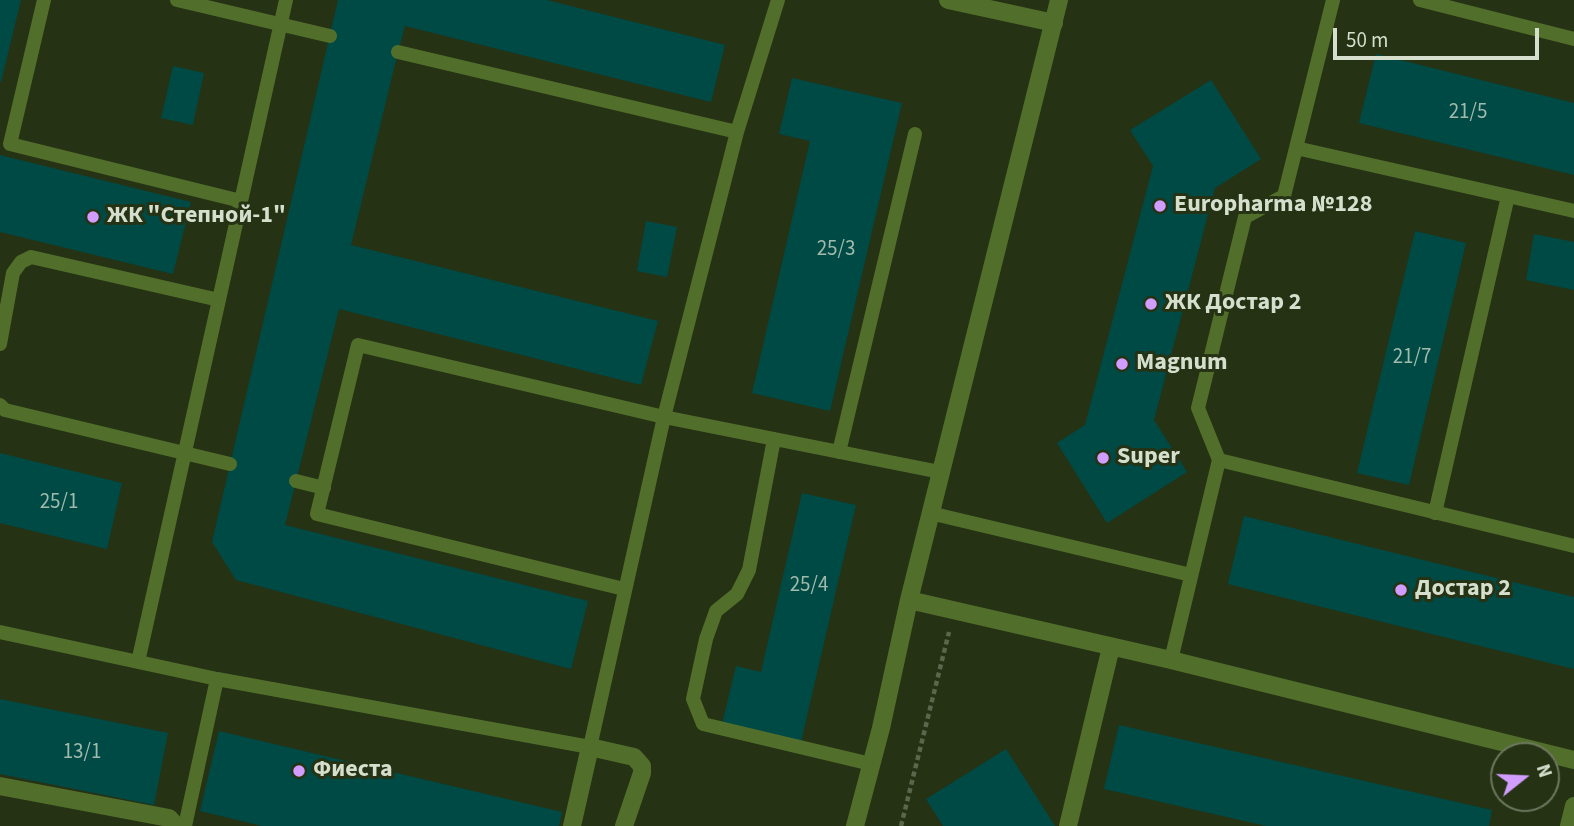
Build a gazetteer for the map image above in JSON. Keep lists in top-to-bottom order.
{
  "places": [
    "Europharma №128",
    "ЖК \"Степной-1\"",
    "ЖК Достар 2",
    "Magnum",
    "Super",
    "Достар 2",
    "Фиеста"
  ],
  "house_numbers": [
    "21/5",
    "25/3",
    "21/7",
    "25/1",
    "25/4",
    "13/1"
  ],
  "scale_bar": "50 m",
  "north": "right"
}
